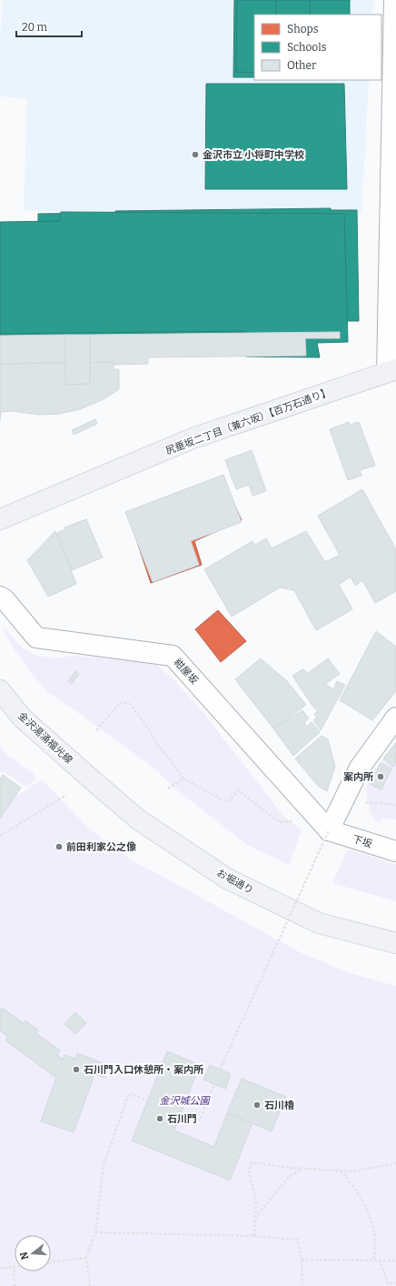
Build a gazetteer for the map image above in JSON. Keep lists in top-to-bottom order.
{
  "streets": {
    "main road": ["尻垂坂二丁目（兼六坂）【百万石通り】", "金沢湯涌福光線", "お堀通り"],
    "street": ["紺屋坂", "下坂"]
  },
  "crossings": [
    ["紺屋坂", "下坂"],
    ["金沢湯涌福光線", "お堀通り"]
  ],
  "parks": ["金沢城公園"],
  "places": [
    "金沢市立 小将町中学校",
    "案内所",
    "前田利家公之像",
    "石川門入口休憩所・案内所",
    "石川櫓",
    "石川門"
  ],
  "legend": ["Shops", "Schools", "Other"],
  "scale_bar": "20 m",
  "north": "left"
}
